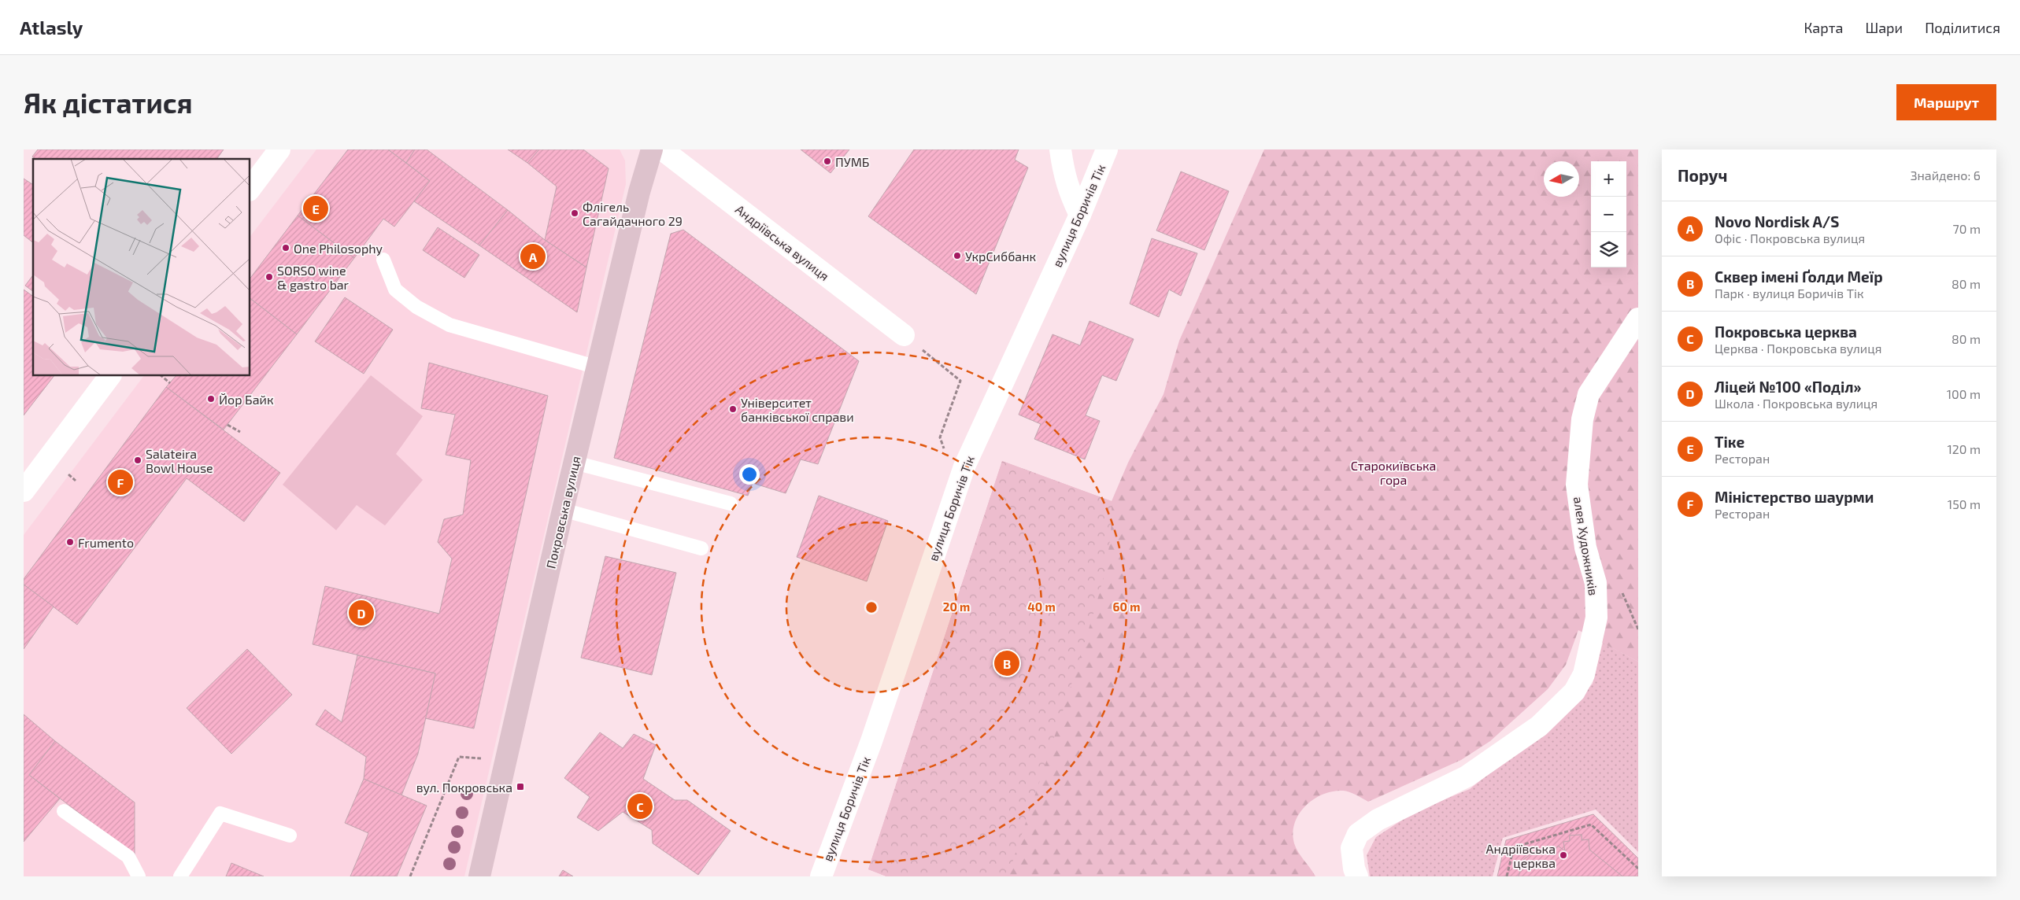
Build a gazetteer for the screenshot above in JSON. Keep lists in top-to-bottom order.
{
  "streets": {
    "street": [
      "вулиця Боричів Тік",
      "Андріївська вулиця",
      "Покровська вулиця",
      "алея Художників"
    ]
  },
  "parks": ["Старокиївська гора"],
  "places": {
    "other": [
      "ПУМБ",
      "Флігель Сагайдачного 29",
      "One Philosophy",
      "УкрСиббанк",
      "SORSO wine & gastro bar",
      "Йор Байк",
      "Університет банківської справи",
      "Salateira Bowl House",
      "Frumento",
      "Андріївська церква"
    ],
    "transit": ["вул. Покровська"]
  },
  "north": "left",
  "page": {
    "header": "Atlasly",
    "nav": ["Карта", "Шари", "Поділитися"],
    "buttons": "Маршрут",
    "title": "Як дістатися",
    "heading": ["Поруч", "Знайдено: 6"],
    "map_buttons": ["+", "−"],
    "pins": [
      "E",
      "A",
      "F",
      "D",
      "B",
      "C"
    ],
    "list": [
      {
        "mark": "A",
        "name": "Novo Nordisk A/S",
        "note": "Офіс · Покровська вулиця",
        "value": "70 m"
      },
      {
        "mark": "B",
        "name": "Сквер імені Ґолди Меїр",
        "note": "Парк · вулиця Боричів Тік",
        "value": "80 m"
      },
      {
        "mark": "C",
        "name": "Покровська церква",
        "note": "Церква · Покровська вулиця",
        "value": "80 m"
      },
      {
        "mark": "D",
        "name": "Ліцей №100 «Поділ»",
        "note": "Школа · Покровська вулиця",
        "value": "100 m"
      },
      {
        "mark": "E",
        "name": "Тіке",
        "note": "Ресторан",
        "value": "120 m"
      },
      {
        "mark": "F",
        "name": "Міністерство шаурми",
        "note": "Ресторан",
        "value": "150 m"
      }
    ]
  },
  "rings": ["20 m", "40 m", "60 m"]
}
